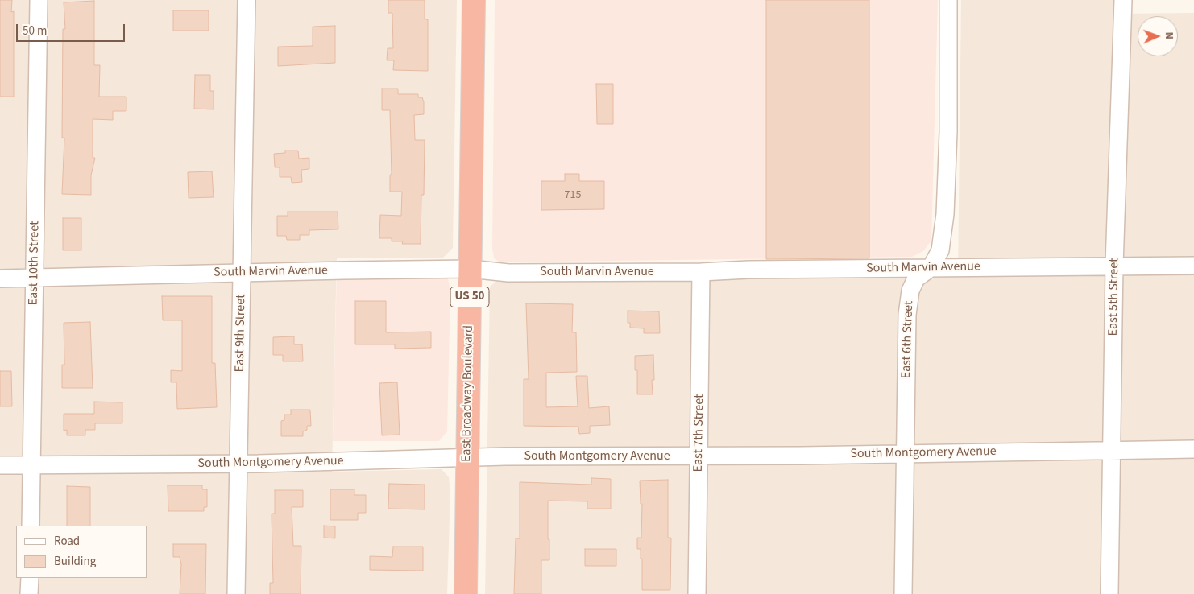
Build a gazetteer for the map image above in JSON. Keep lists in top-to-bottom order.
{
  "streets": {
    "highway": ["US 50", "East Broadway Boulevard"],
    "street": [
      "East 10th Street",
      "South Marvin Avenue",
      "East 5th Street",
      "East 9th Street",
      "East 6th Street",
      "East 7th Street",
      "South Montgomery Avenue"
    ]
  },
  "crossings": [
    ["East 10th Street", "South Marvin Avenue"],
    ["East 10th Street", "South Montgomery Avenue"],
    ["South Marvin Avenue", "East 5th Street"],
    ["South Marvin Avenue", "East 9th Street"],
    ["South Marvin Avenue", "East 6th Street"],
    ["South Marvin Avenue", "East Broadway Boulevard"],
    ["South Marvin Avenue", "East 7th Street"],
    ["East 5th Street", "South Montgomery Avenue"],
    ["East 9th Street", "South Montgomery Avenue"],
    ["East 6th Street", "South Montgomery Avenue"],
    ["East Broadway Boulevard", "South Montgomery Avenue"],
    ["East 7th Street", "South Montgomery Avenue"]
  ],
  "house_numbers": ["715"],
  "legend": ["Road", "Building"],
  "scale_bar": "50 m",
  "north": "right"
}
